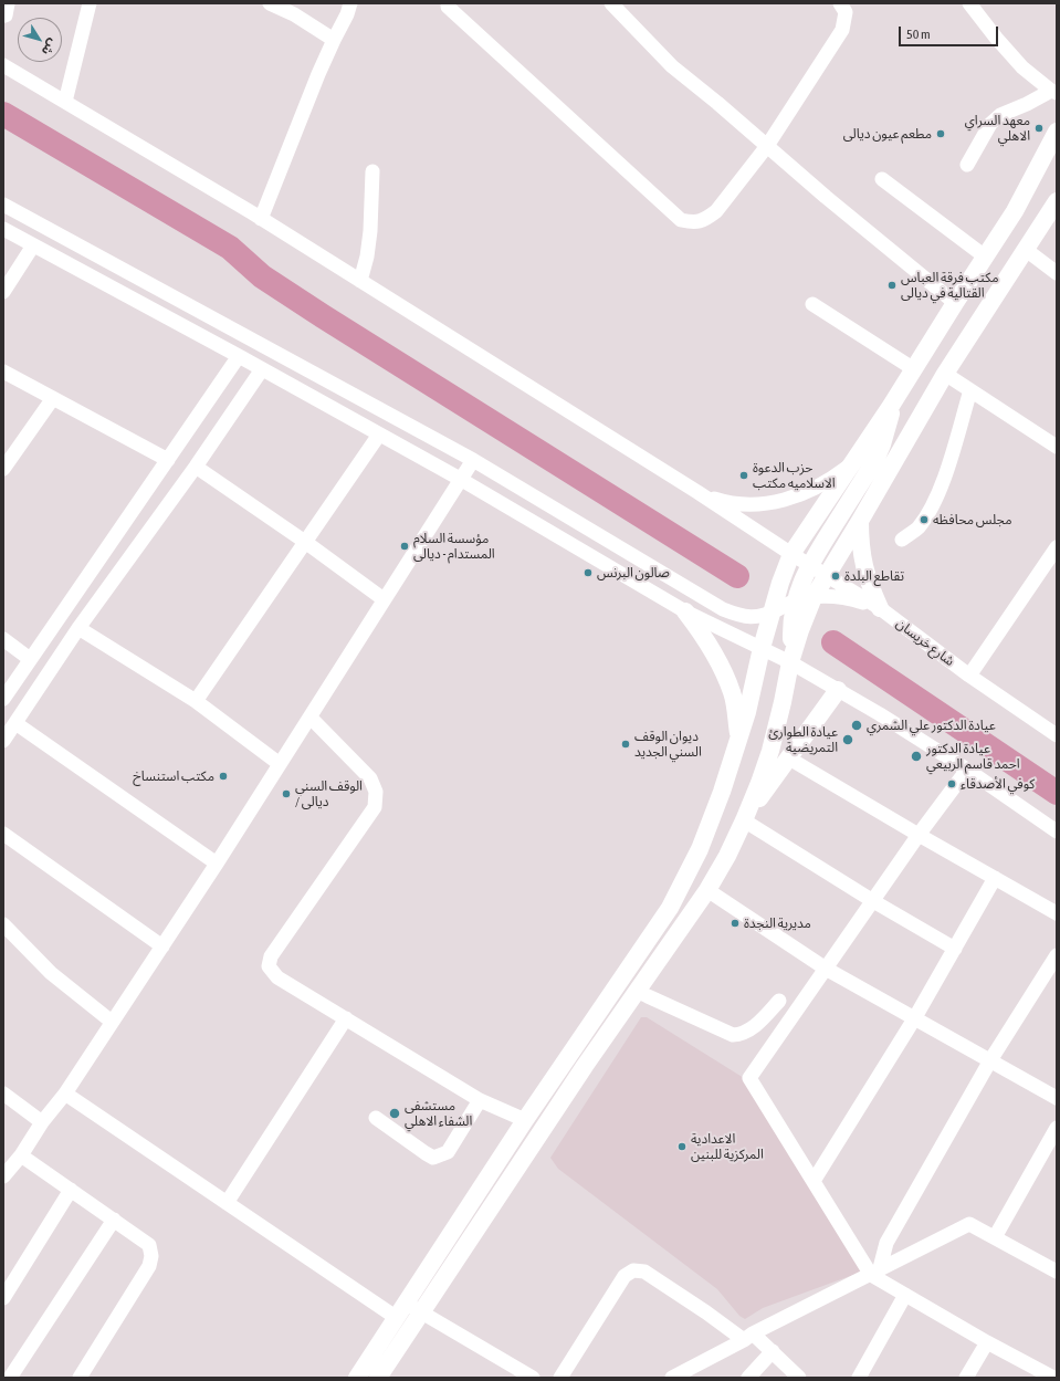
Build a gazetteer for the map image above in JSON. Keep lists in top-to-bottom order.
{
  "streets": {
    "street": ["شارع خريسان"]
  },
  "places": [
    "معهد السراي الاهلي",
    "مطعم عيون ديالى",
    "مكتب فرقة العباس القتالية في ديالى",
    "حزب الدعوة الاسلاميه مكتب",
    "مجلس محافظه",
    "مؤسسة السلام المستدام - ديالى",
    "صالون البرنس",
    "تقاطع البلدة",
    "عيادة الدكتور علي الشمري",
    "عيادة الطوارئ التمريضية",
    "ديوان الوقف السني الجديد",
    "عيادة الدكتور احمد قاسم الربيعي",
    "مكتب استنساخ",
    "كوفي الأصدقاء",
    "الوقف السني / ديالى",
    "مديرية النجدة",
    "مستشفى الشفاء الاهلي",
    "الاعدادية المركزية للبنين"
  ],
  "scale_bar": "50 m",
  "north": "bottom right"
}
